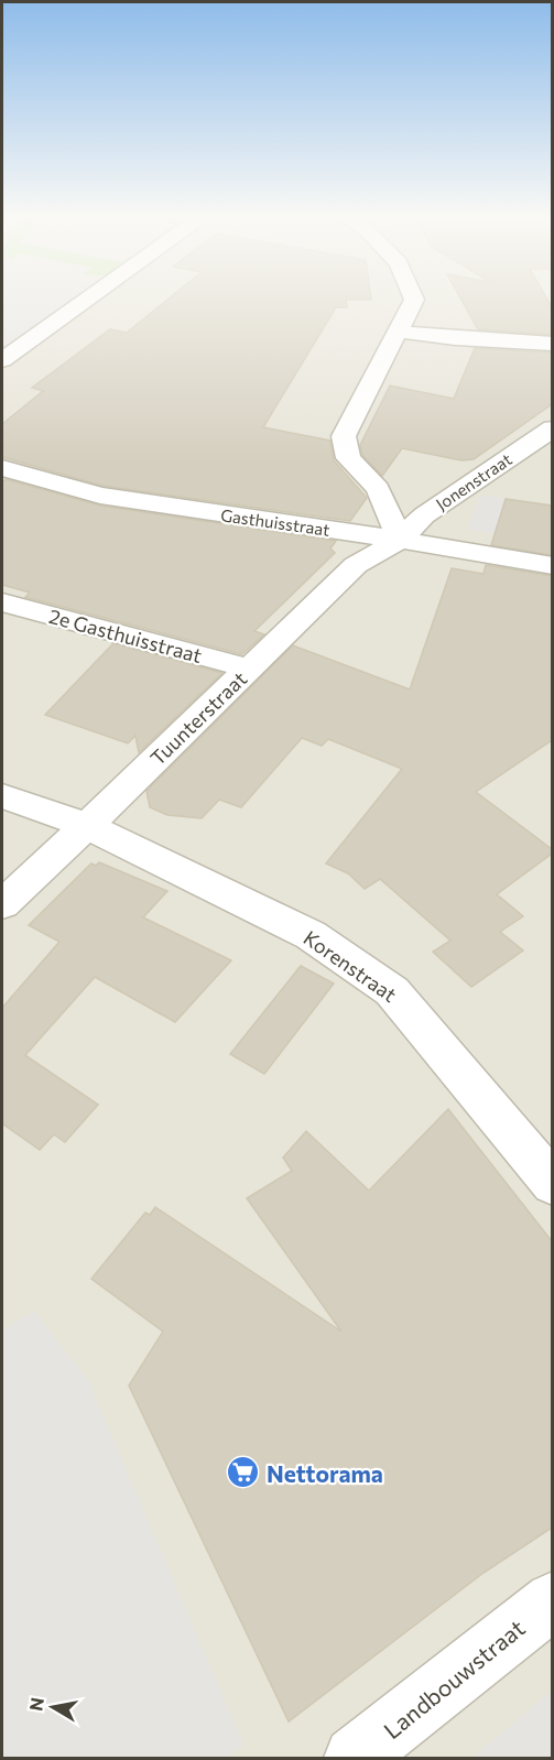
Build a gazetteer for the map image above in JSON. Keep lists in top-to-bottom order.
{
  "streets": {
    "street": [
      "Jonenstraat",
      "Gasthuisstraat",
      "2e Gasthuisstraat",
      "Tuunterstraat",
      "Korenstraat",
      "Landbouwstraat"
    ]
  },
  "crossings": [
    ["Jonenstraat", "Gasthuisstraat"],
    ["Jonenstraat", "Tuunterstraat"],
    ["Gasthuisstraat", "Tuunterstraat"],
    ["2e Gasthuisstraat", "Tuunterstraat"],
    ["Tuunterstraat", "Korenstraat"]
  ],
  "places": {
    "supermarket": ["Nettorama"]
  },
  "north": "left"
}
